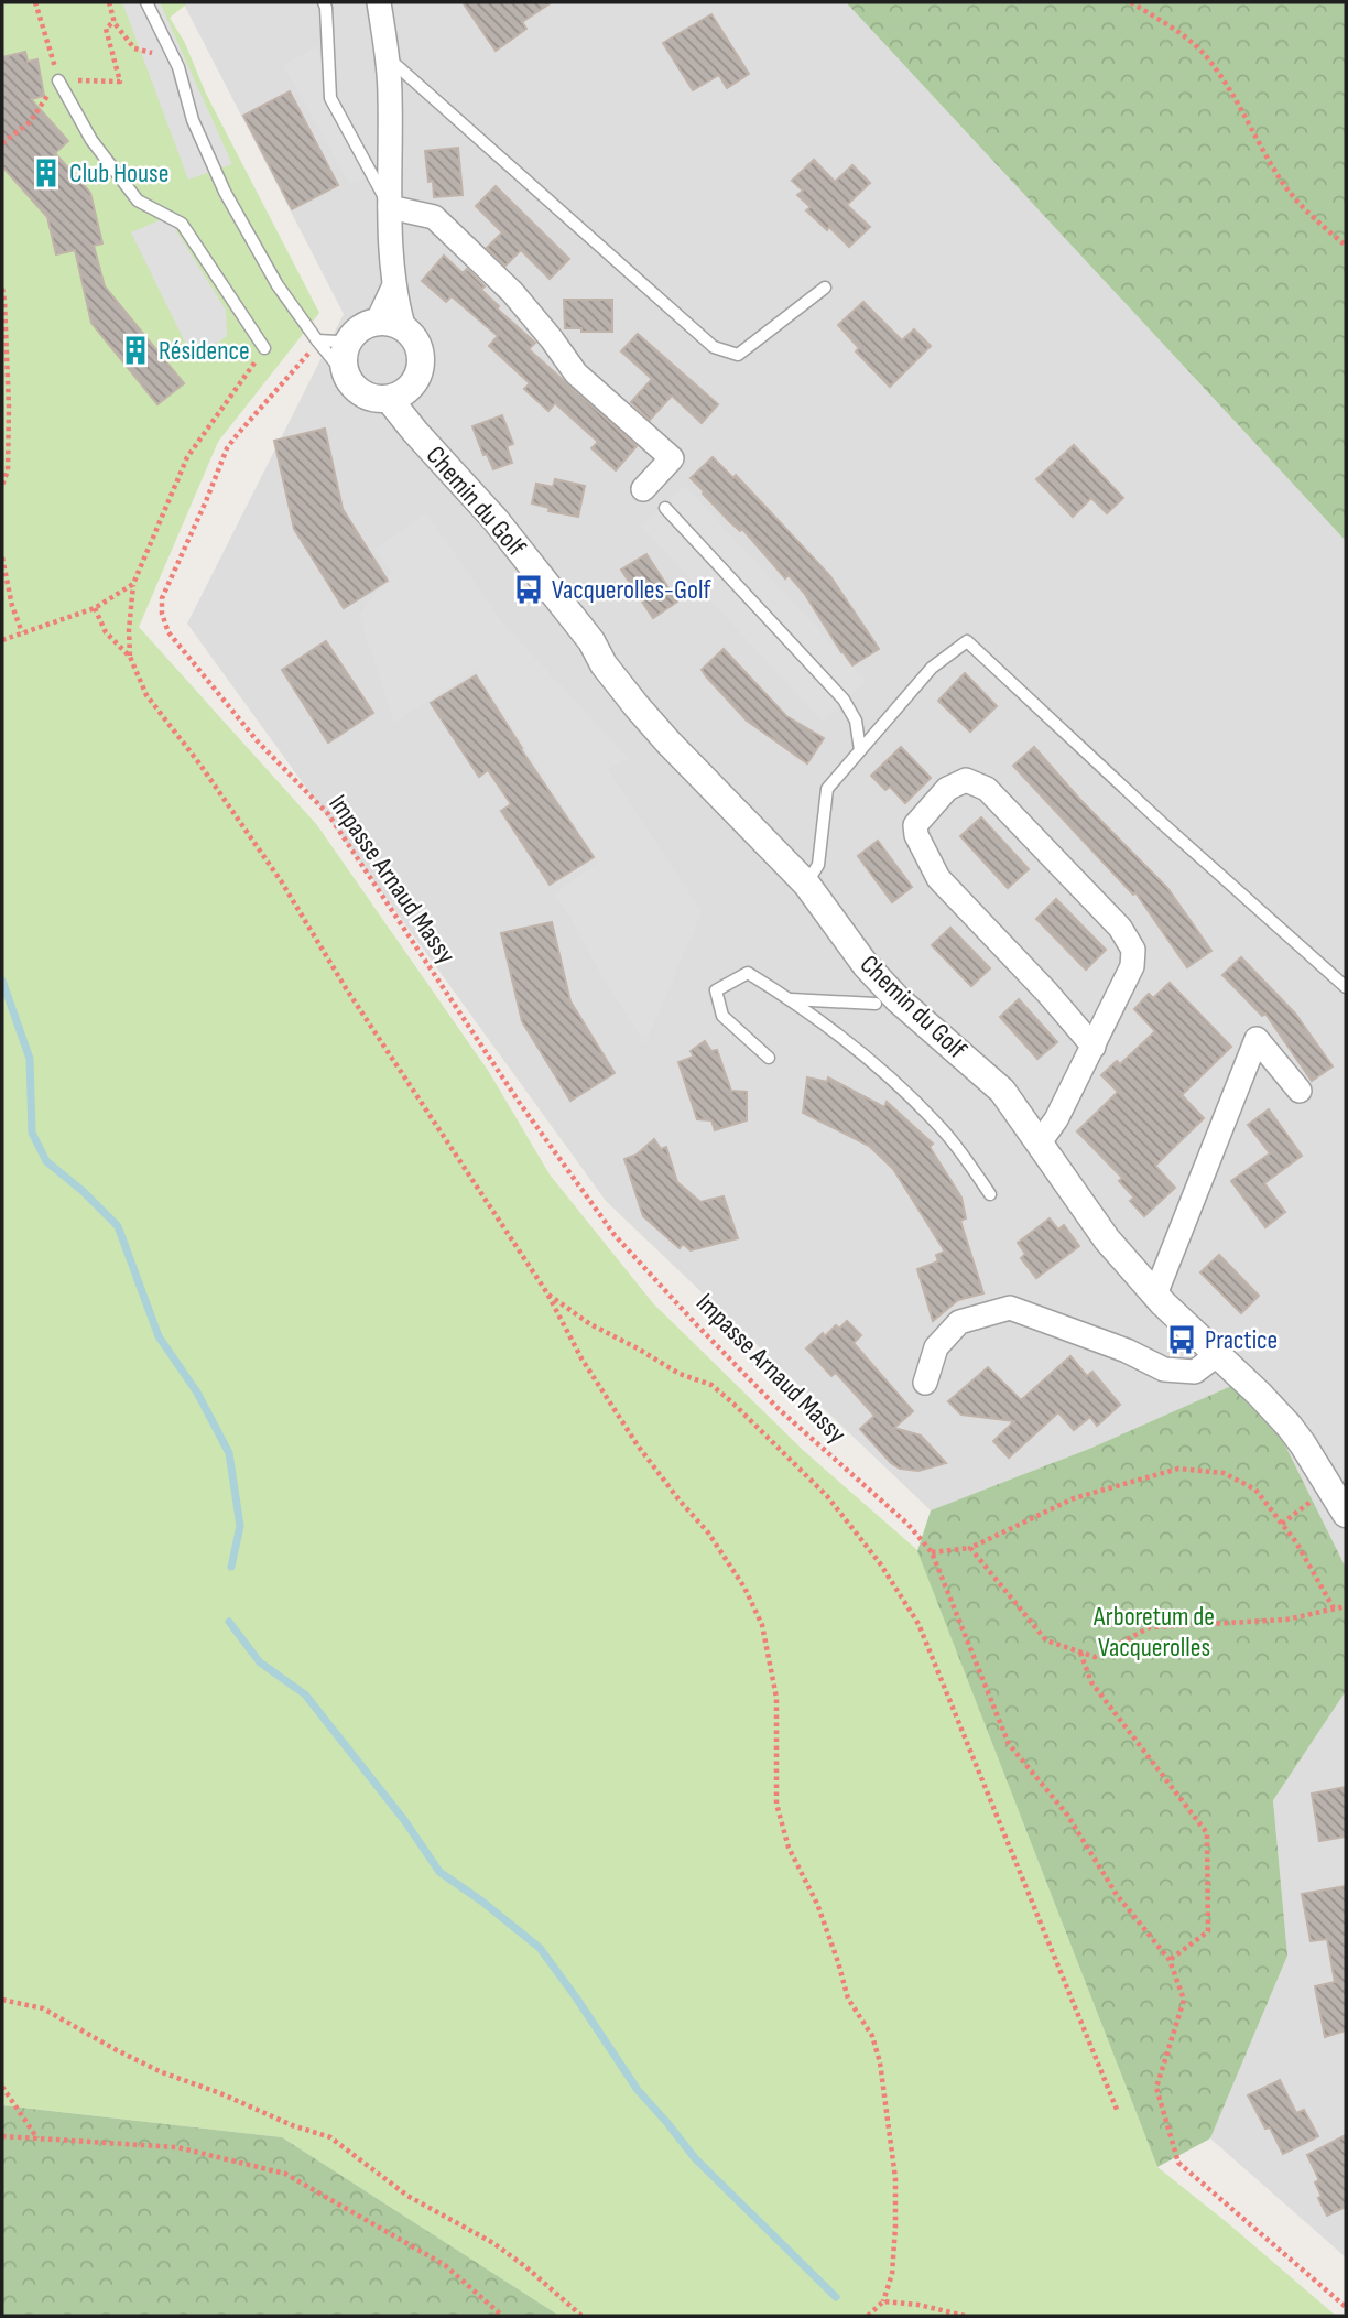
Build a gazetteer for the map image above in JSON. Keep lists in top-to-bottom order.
{
  "streets": {
    "street": ["Chemin du Golf"],
    "path": ["Impasse Arnaud Massy"]
  },
  "parks": ["Arboretum de Vacquerolles"],
  "places": {
    "building": ["Club House", "Résidence"],
    "bus stop": ["Vacquerolles-Golf", "Practice"]
  }
}
